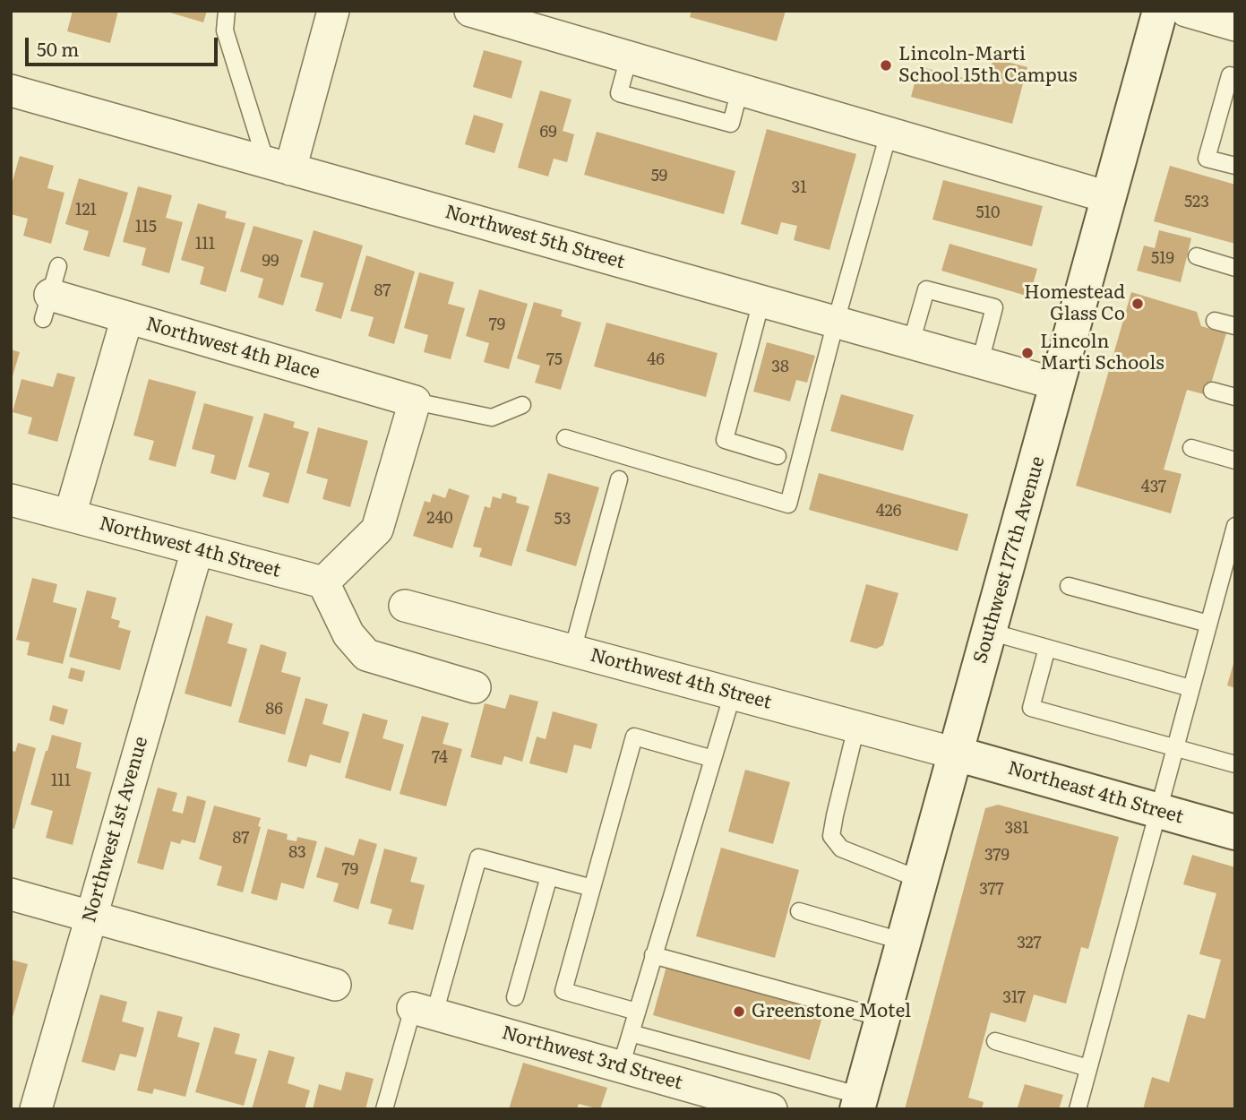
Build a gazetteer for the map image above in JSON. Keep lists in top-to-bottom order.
{
  "streets": {
    "main road": ["Southwest 177th Avenue", "Northeast 4th Street"],
    "street": [
      "Northwest 5th Street",
      "Northwest 4th Place",
      "Northwest 4th Street",
      "Northwest 1st Avenue",
      "Northwest 3rd Street"
    ]
  },
  "crossings": [
    ["Northwest 5th Street", "Southwest 177th Avenue"],
    ["Northwest 4th Street", "Southwest 177th Avenue"],
    ["Northwest 4th Street", "Northeast 4th Street"],
    ["Northwest 4th Street", "Northwest 1st Avenue"],
    ["Southwest 177th Avenue", "Northeast 4th Street"]
  ],
  "places": [
    "Lincoln-Marti School 15th Campus",
    "Homestead Glass Co",
    "Lincoln Marti Schools",
    "Greenstone Motel"
  ],
  "house_numbers": [
    "69",
    "59",
    "31",
    "523",
    "121",
    "510",
    "115",
    "111",
    "519",
    "99",
    "87",
    "79",
    "75",
    "46",
    "38",
    "437",
    "426",
    "240",
    "53",
    "86",
    "74",
    "111",
    "381",
    "87",
    "83",
    "379",
    "79",
    "377",
    "327",
    "317"
  ],
  "scale_bar": "50 m"
}
